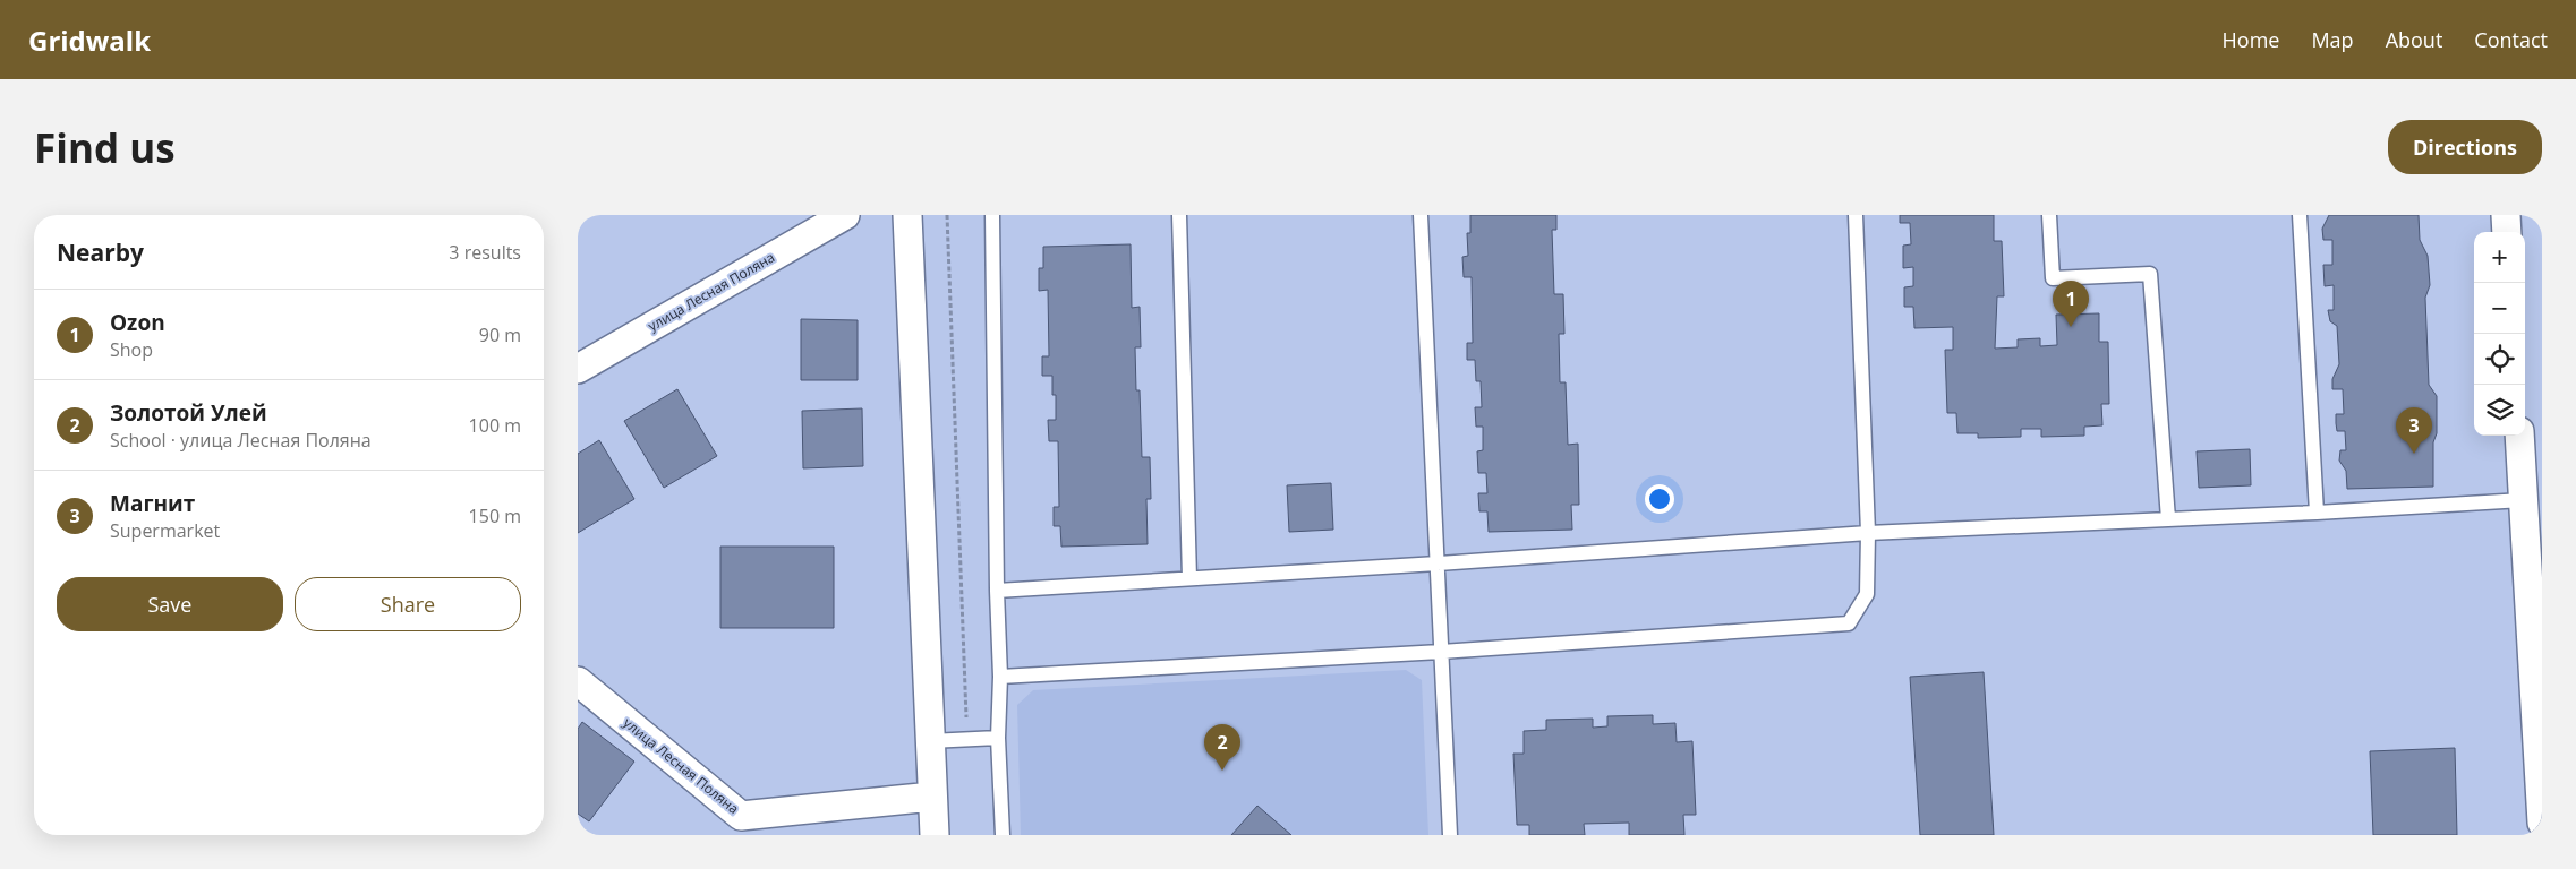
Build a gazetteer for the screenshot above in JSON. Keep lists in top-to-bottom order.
{
  "streets": {
    "street": ["улица Лесная Поляна"]
  },
  "page": {
    "header": "Gridwalk",
    "nav": [
      "Home",
      "Map",
      "About",
      "Contact"
    ],
    "buttons": [
      "Directions",
      ["Save", "Share"]
    ],
    "title": "Find us",
    "heading": ["Nearby", "3 results"],
    "map_buttons": ["+", "−"],
    "pins": ["1", "3", "2"],
    "list": [
      {
        "mark": "1",
        "name": "Ozon",
        "note": "Shop",
        "value": "90 m"
      },
      {
        "mark": "2",
        "name": "Золотой Улей",
        "note": "School · улица Лесная Поляна",
        "value": "100 m"
      },
      {
        "mark": "3",
        "name": "Магнит",
        "note": "Supermarket",
        "value": "150 m"
      }
    ]
  }
}
